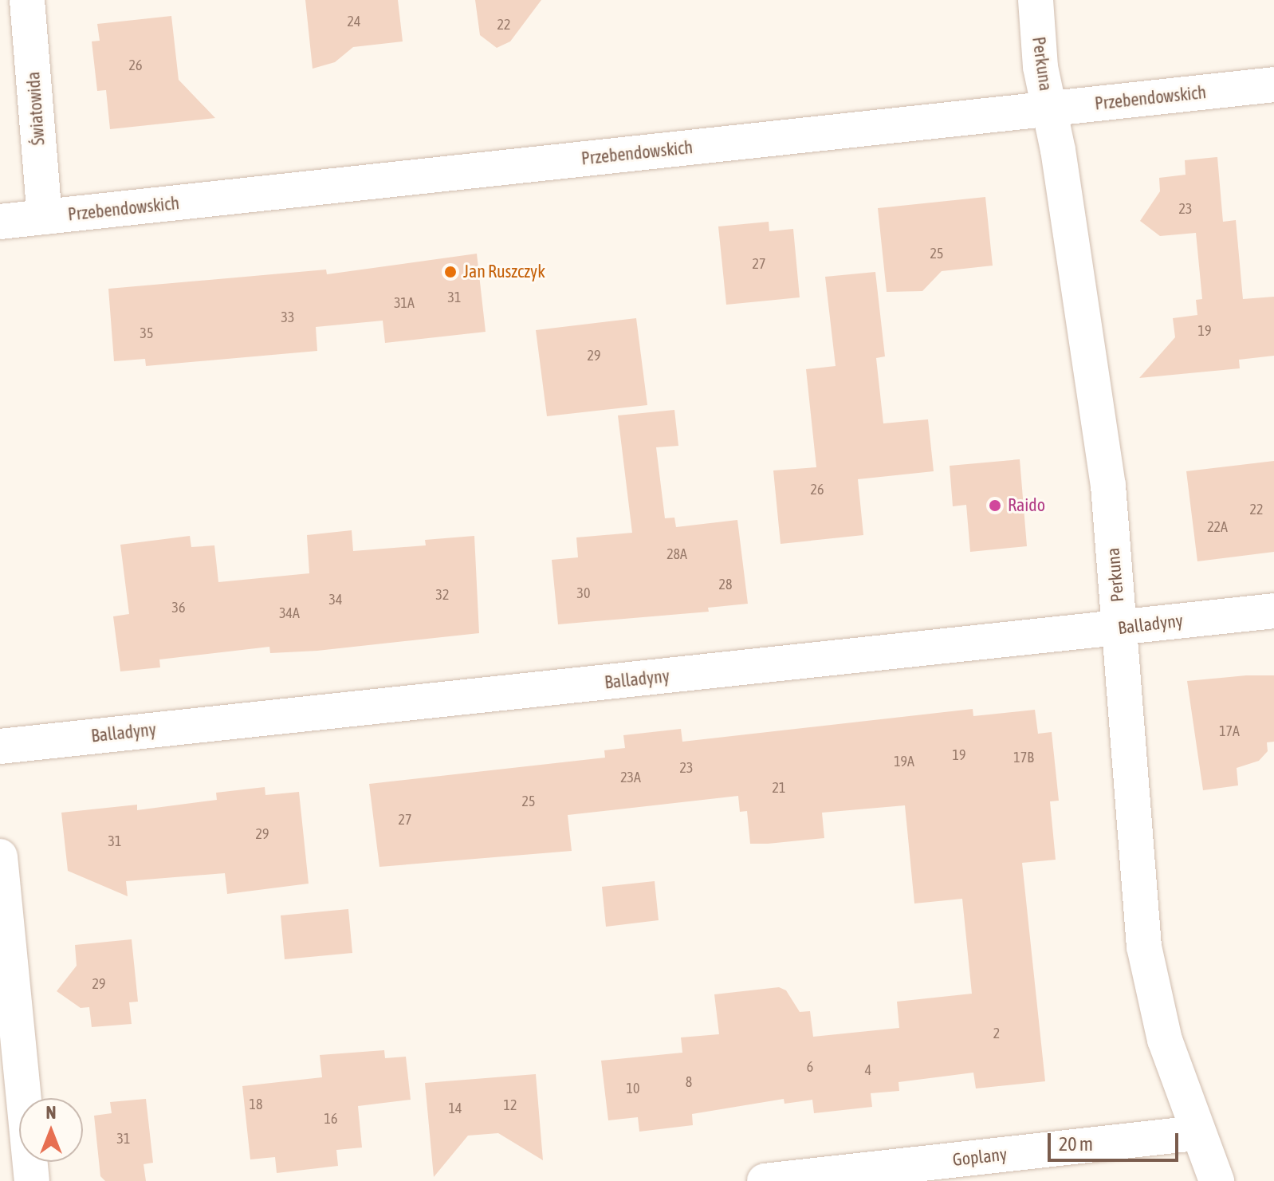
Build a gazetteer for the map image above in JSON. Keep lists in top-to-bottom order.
{
  "streets": {
    "street": [
      "Perkuna",
      "Przebendowskich",
      "Światowida",
      "Balladyny",
      "Goplany"
    ]
  },
  "crossings": [
    ["Perkuna", "Przebendowskich"],
    ["Perkuna", "Balladyny"],
    ["Perkuna", "Goplany"],
    ["Przebendowskich", "Światowida"]
  ],
  "places": ["Jan Ruszczyk", "Raido"],
  "house_numbers": [
    "24",
    "22",
    "26",
    "23",
    "25",
    "27",
    "31",
    "31A",
    "33",
    "19",
    "35",
    "29",
    "26",
    "22",
    "22A",
    "28A",
    "28",
    "30",
    "32",
    "34",
    "36",
    "34A",
    "17A",
    "19",
    "17B",
    "19A",
    "23",
    "23A",
    "21",
    "25",
    "27",
    "29",
    "31",
    "29",
    "2",
    "6",
    "4",
    "8",
    "10",
    "18",
    "12",
    "14",
    "16",
    "31"
  ],
  "scale_bar": "20 m",
  "north": "top"
}
